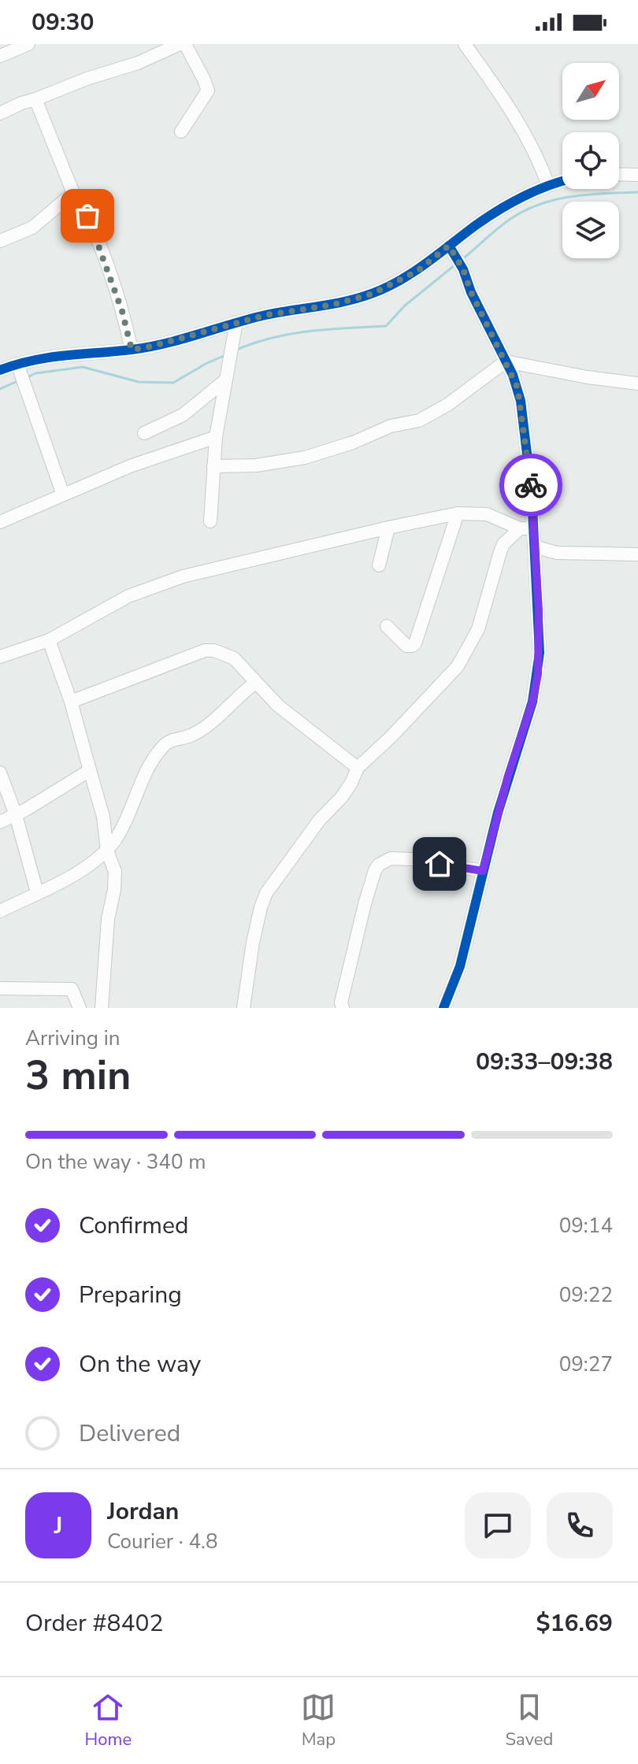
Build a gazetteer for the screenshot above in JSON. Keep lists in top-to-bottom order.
{
  "north": "top right",
  "page": {
    "status": "09:30",
    "heading": ["3 min", "Arriving in", "09:33–09:38"],
    "panel": [
      "Jordan",
      "Courier · 4.8",
      "Order #8402",
      "$16.69"
    ],
    "bar": "On the way · 340 m",
    "list": [
      ["Confirmed", "09:14"],
      ["Preparing", "09:22"],
      ["On the way", "09:27"],
      "Delivered"
    ],
    "round": "J",
    "tabs": ["Home", "Map", "Saved"]
  }
}
